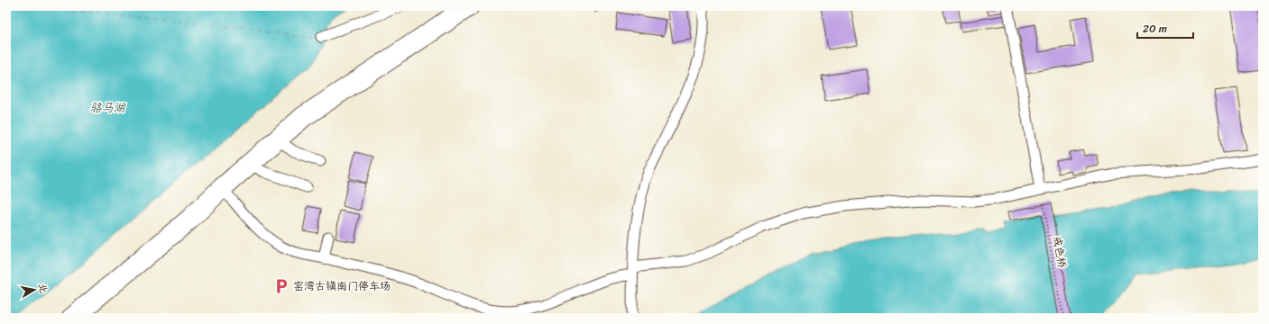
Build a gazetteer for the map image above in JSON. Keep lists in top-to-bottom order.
{
  "streets": {
    "path": ["戒色桥"]
  },
  "water": ["骆马湖"],
  "places": {
    "parking": ["窑湾古镇南门停车场"]
  },
  "scale_bar": "20 m",
  "north": "right"
}
